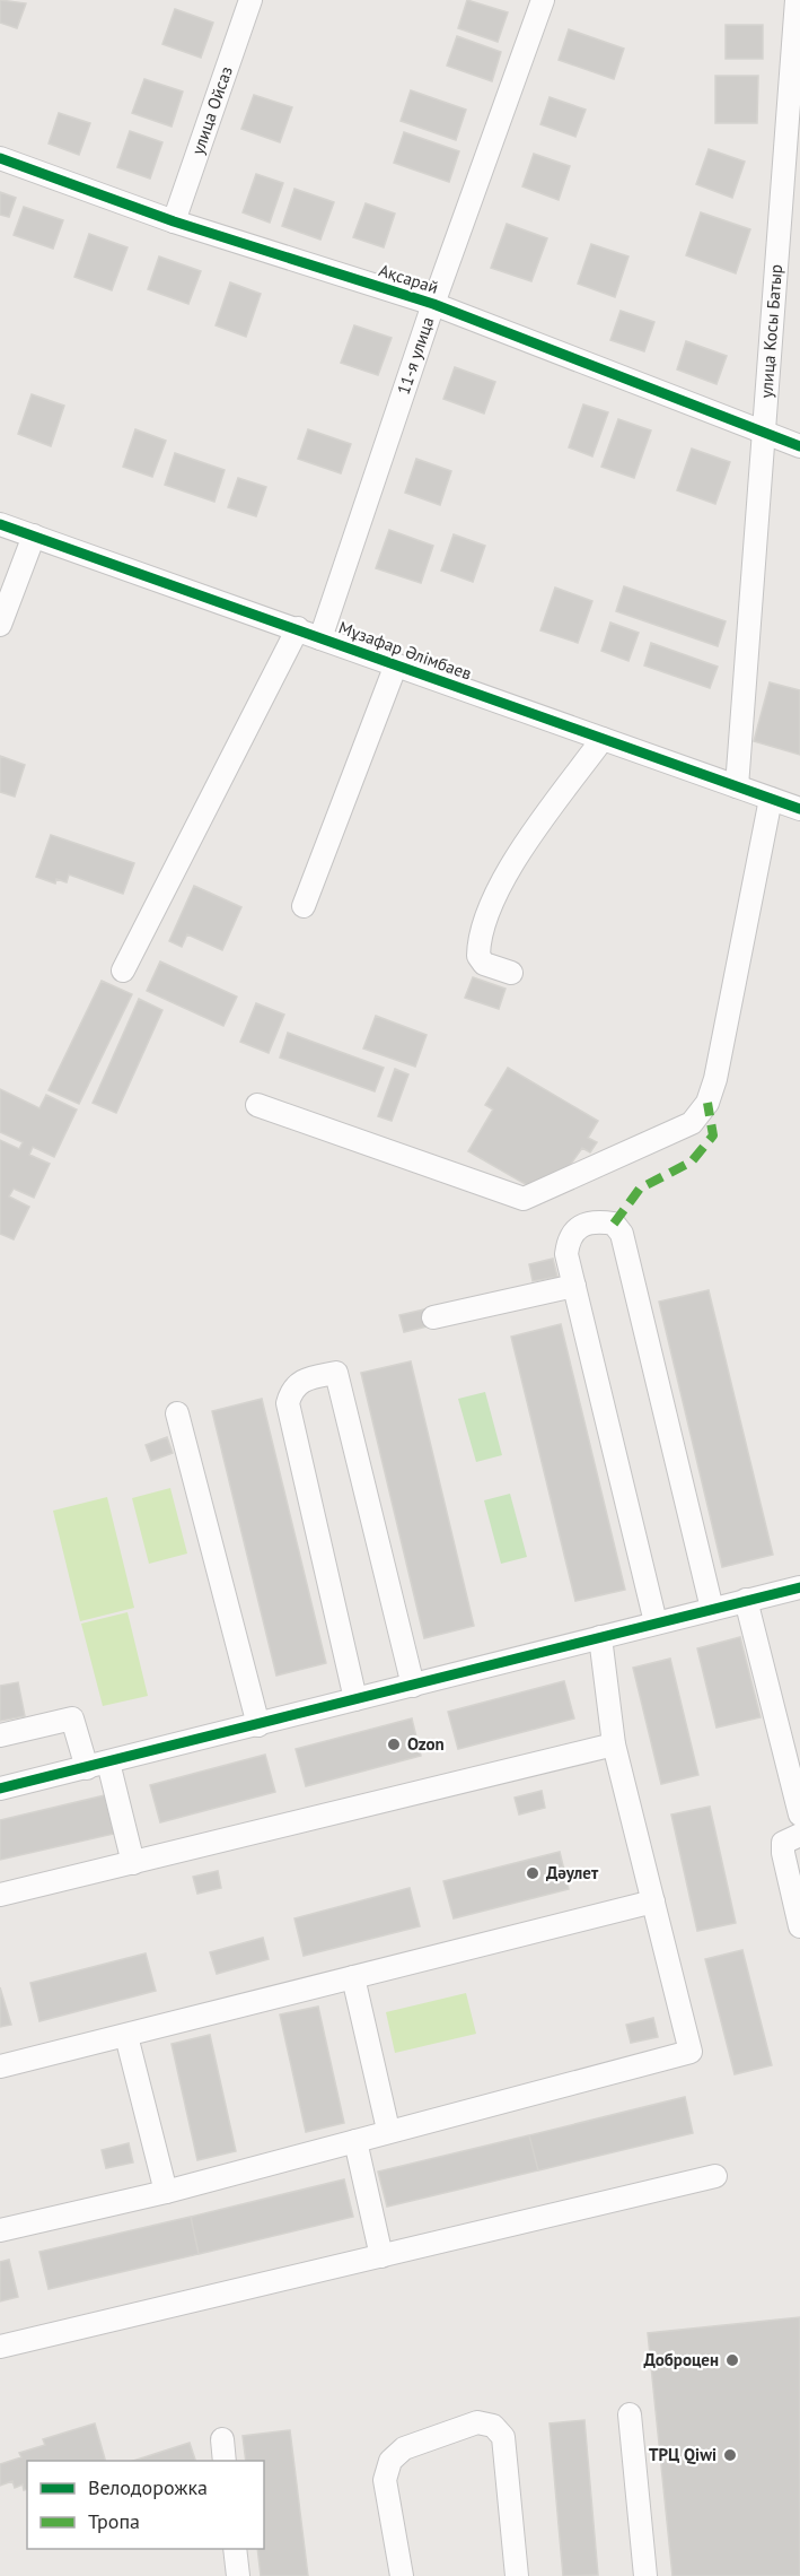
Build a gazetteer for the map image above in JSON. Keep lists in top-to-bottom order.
{
  "streets": {
    "street": [
      "улица Ойсаз",
      "Ақсарай",
      "улица Косы Батыр",
      "11-я улица",
      "Мұзафар Әлімбаев"
    ]
  },
  "crossings": [
    ["улица Ойсаз", "Ақсарай"],
    ["Ақсарай", "улица Косы Батыр"],
    ["Ақсарай", "11-я улица"],
    ["улица Косы Батыр", "Мұзафар Әлімбаев"],
    ["11-я улица", "Мұзафар Әлімбаев"]
  ],
  "places": [
    "Ozon",
    "Дәулет",
    "Доброцен",
    "ТРЦ Qiwi"
  ],
  "legend": ["Велодорожка", "Тропа"]
}
